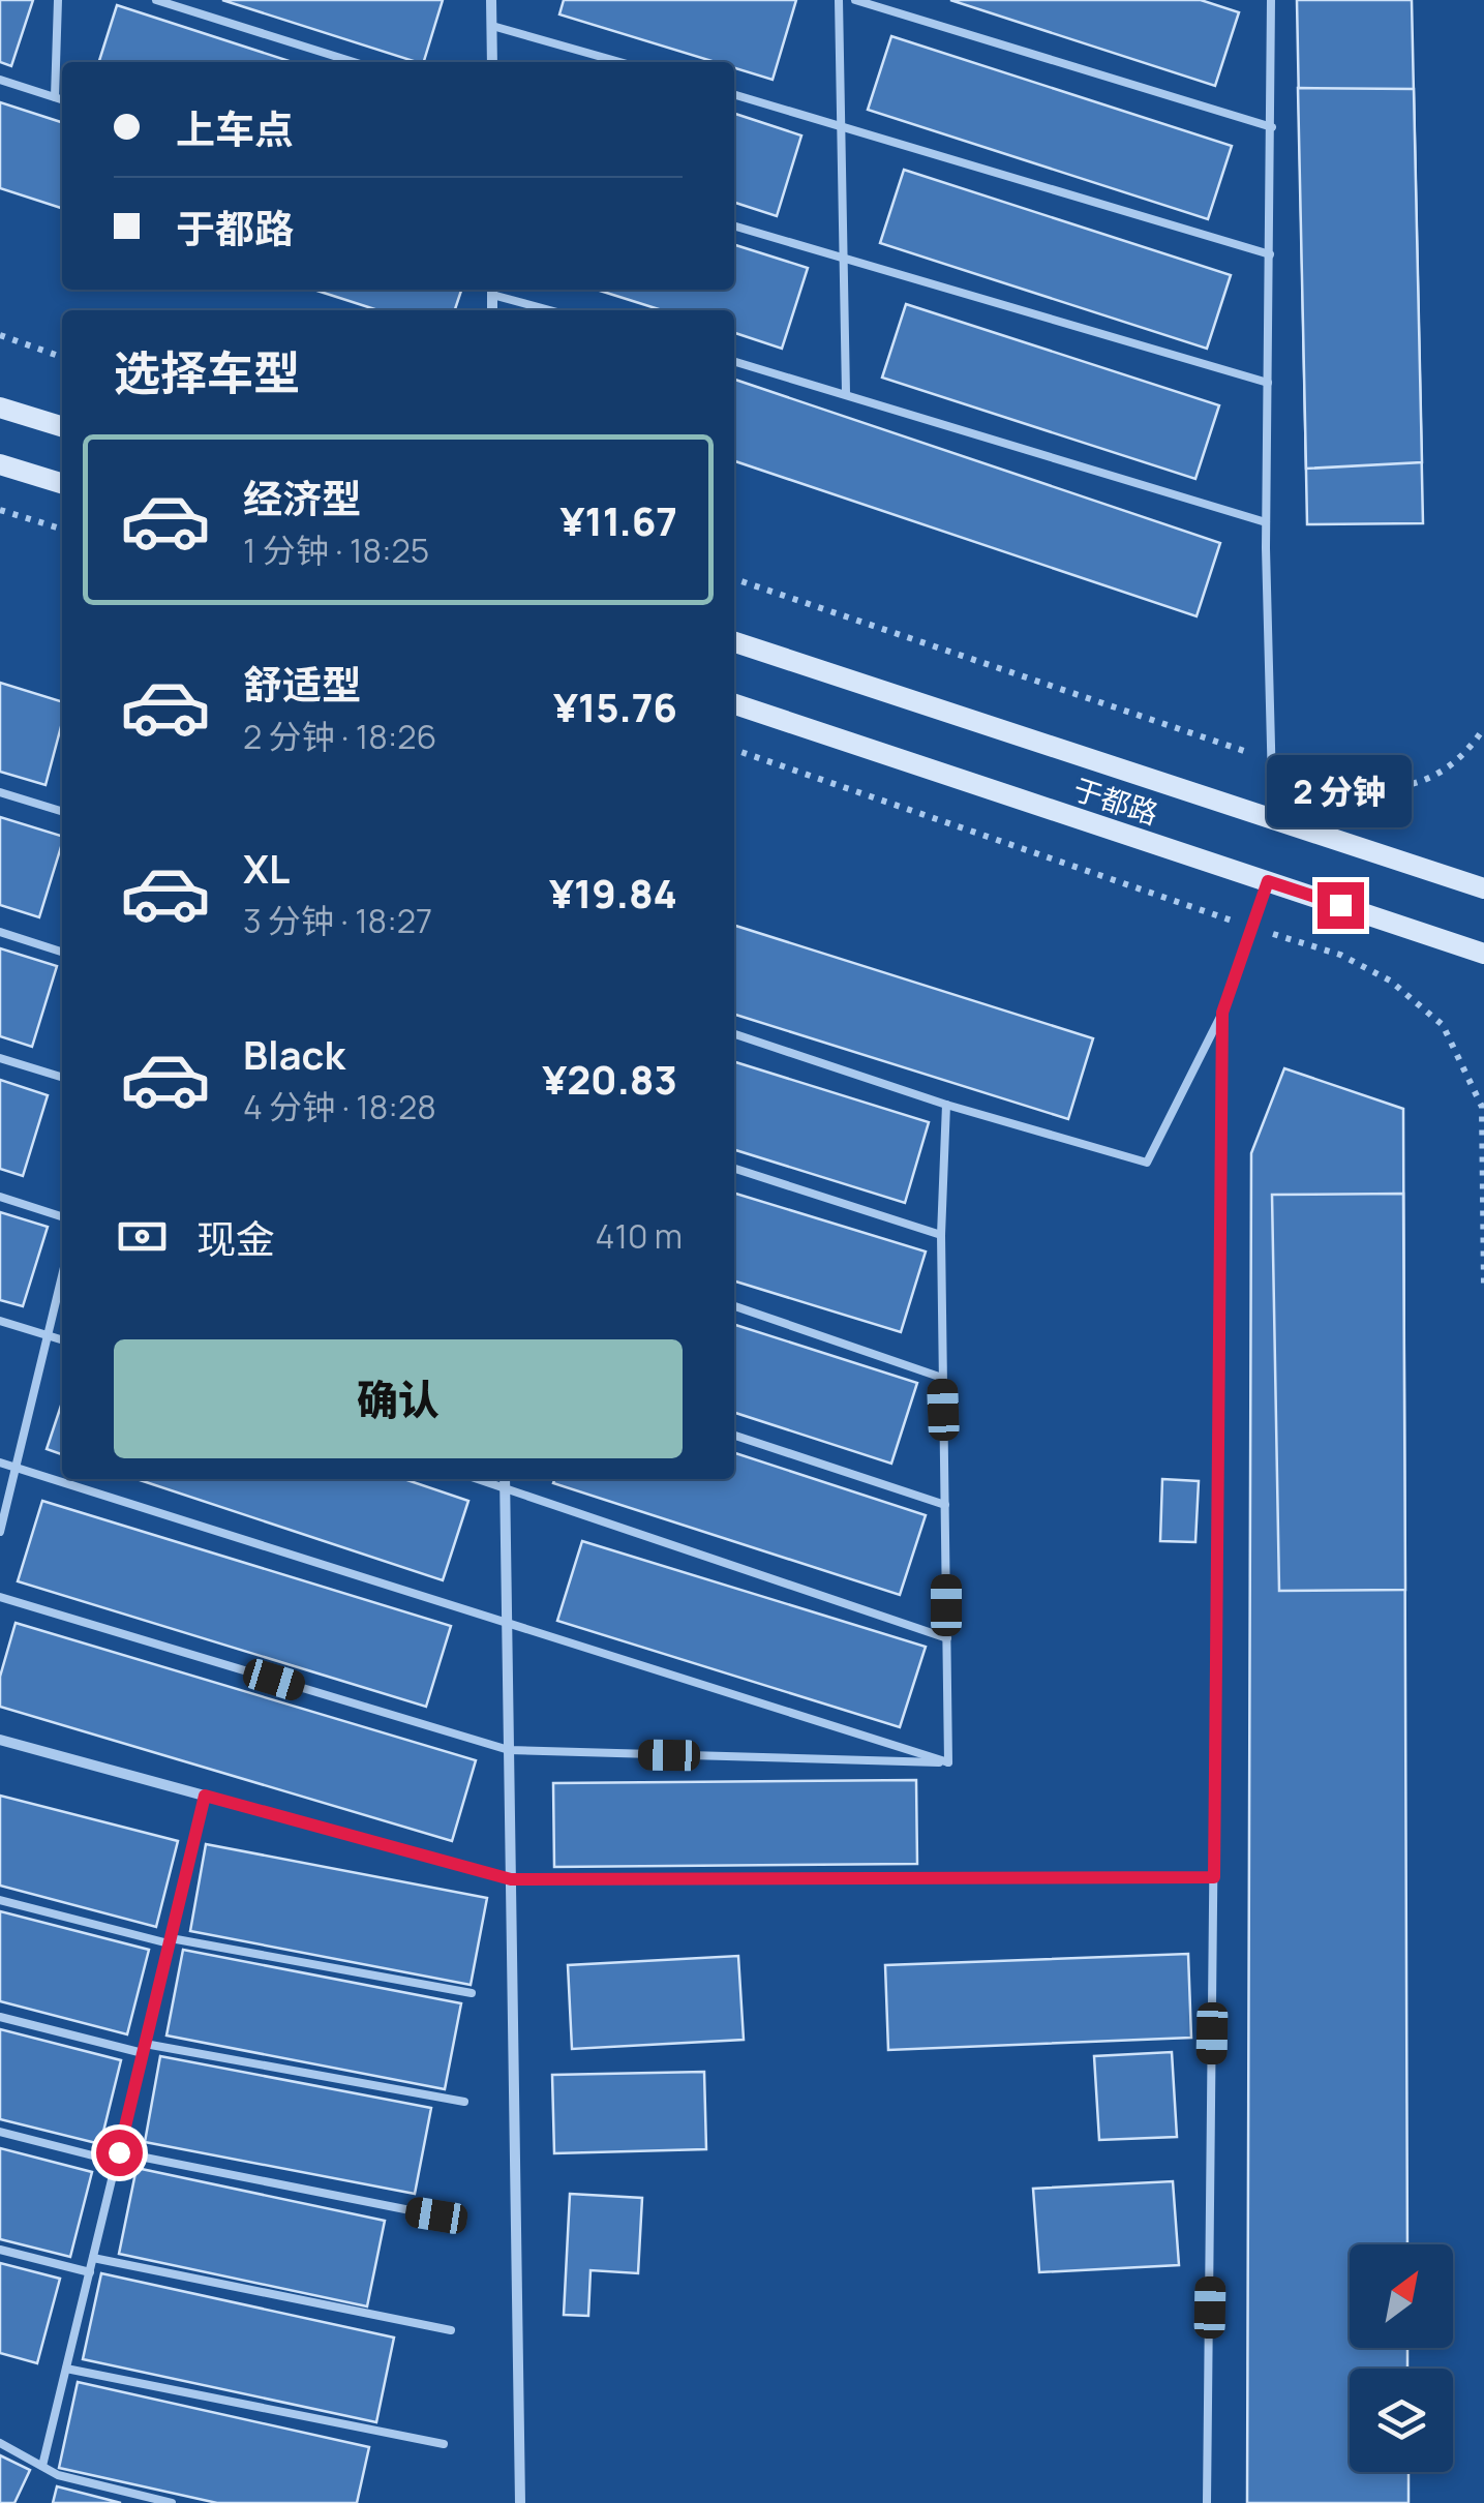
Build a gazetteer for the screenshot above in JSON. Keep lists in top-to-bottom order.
{
  "streets": {
    "main road": ["于都路"]
  },
  "north": "top right",
  "page": {
    "banner": ["上车点", "于都路"],
    "heading": "选择车型",
    "list": [
      {
        "name": "经济型",
        "note": "1 分钟 · 18:25",
        "value": "¥11.67"
      },
      {
        "name": "舒适型",
        "note": "2 分钟 · 18:26",
        "value": "¥15.76"
      },
      {
        "name": "XL",
        "note": "3 分钟 · 18:27",
        "value": "¥19.84"
      },
      {
        "name": "Black",
        "note": "4 分钟 · 18:28",
        "value": "¥20.83"
      }
    ],
    "bubble": "2 分钟",
    "pay": ["现金", "410 m"],
    "buttons": "确认"
  }
}
